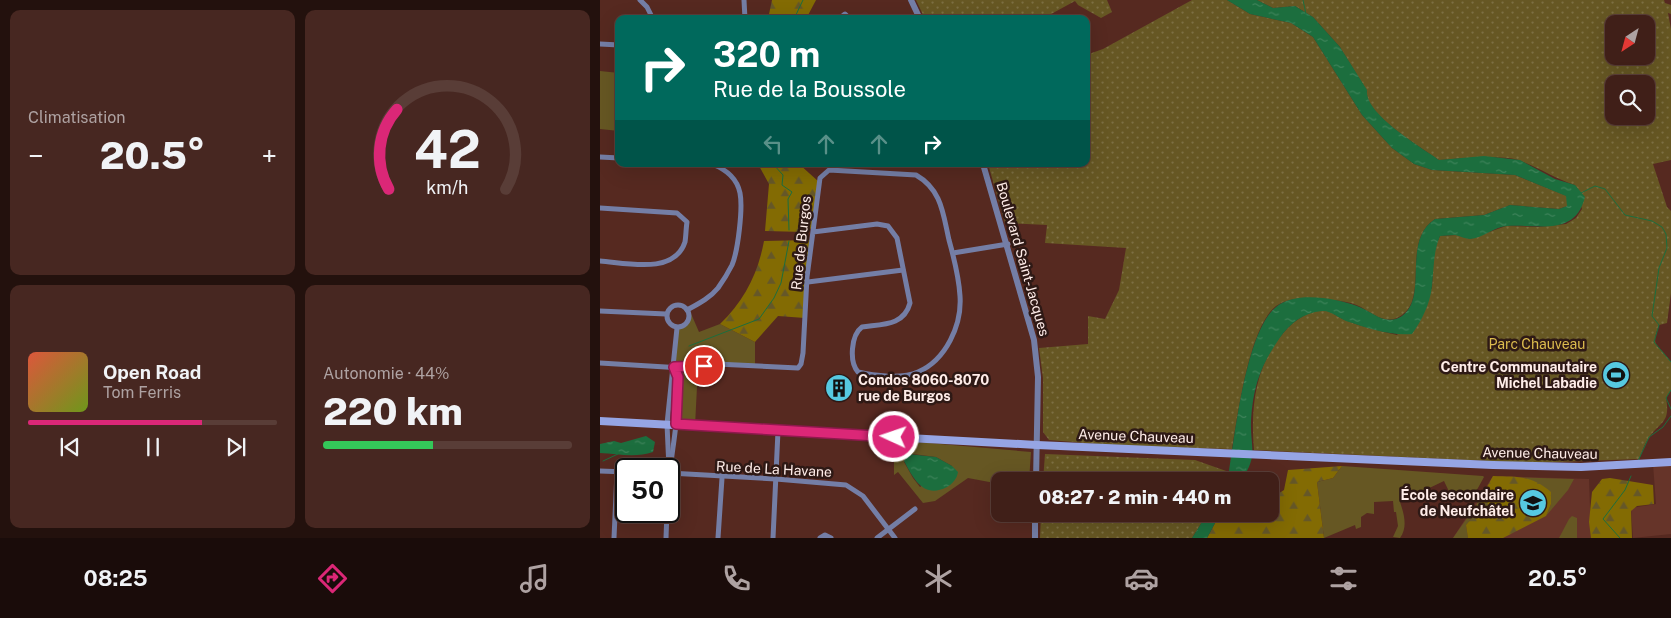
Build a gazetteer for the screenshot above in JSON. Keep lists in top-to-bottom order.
{
  "streets": {
    "main road": ["Avenue Chauveau"],
    "street": ["Rue de Burgos", "Boulevard Saint-Jacques", "Rue de La Havane"]
  },
  "crossings": [
    ["Boulevard Saint-Jacques", "Avenue Chauveau"]
  ],
  "parks": ["Parc Chauveau"],
  "places": {
    "sports": ["Centre Communautaire Michel Labadie"],
    "building": ["Condos 8060-8070 rue de Burgos"],
    "school or university": ["École secondaire de Neufchâtel"]
  },
  "north": "bottom left",
  "page": {
    "tile": [
      "Climatisation",
      ["Autonomie · 44%", "220 km"]
    ],
    "turn": ["320 m", "Rue de la Boussole"],
    "heat": ["−", "20.5°", "+"],
    "song": ["Open Road", "Tom Ferris"],
    "limit": "50",
    "trip": "08:27 · 2 min · 440 m",
    "tabs": ["08:25", "20.5°"],
    "gauge": ["42", "km/h"]
  }
}
